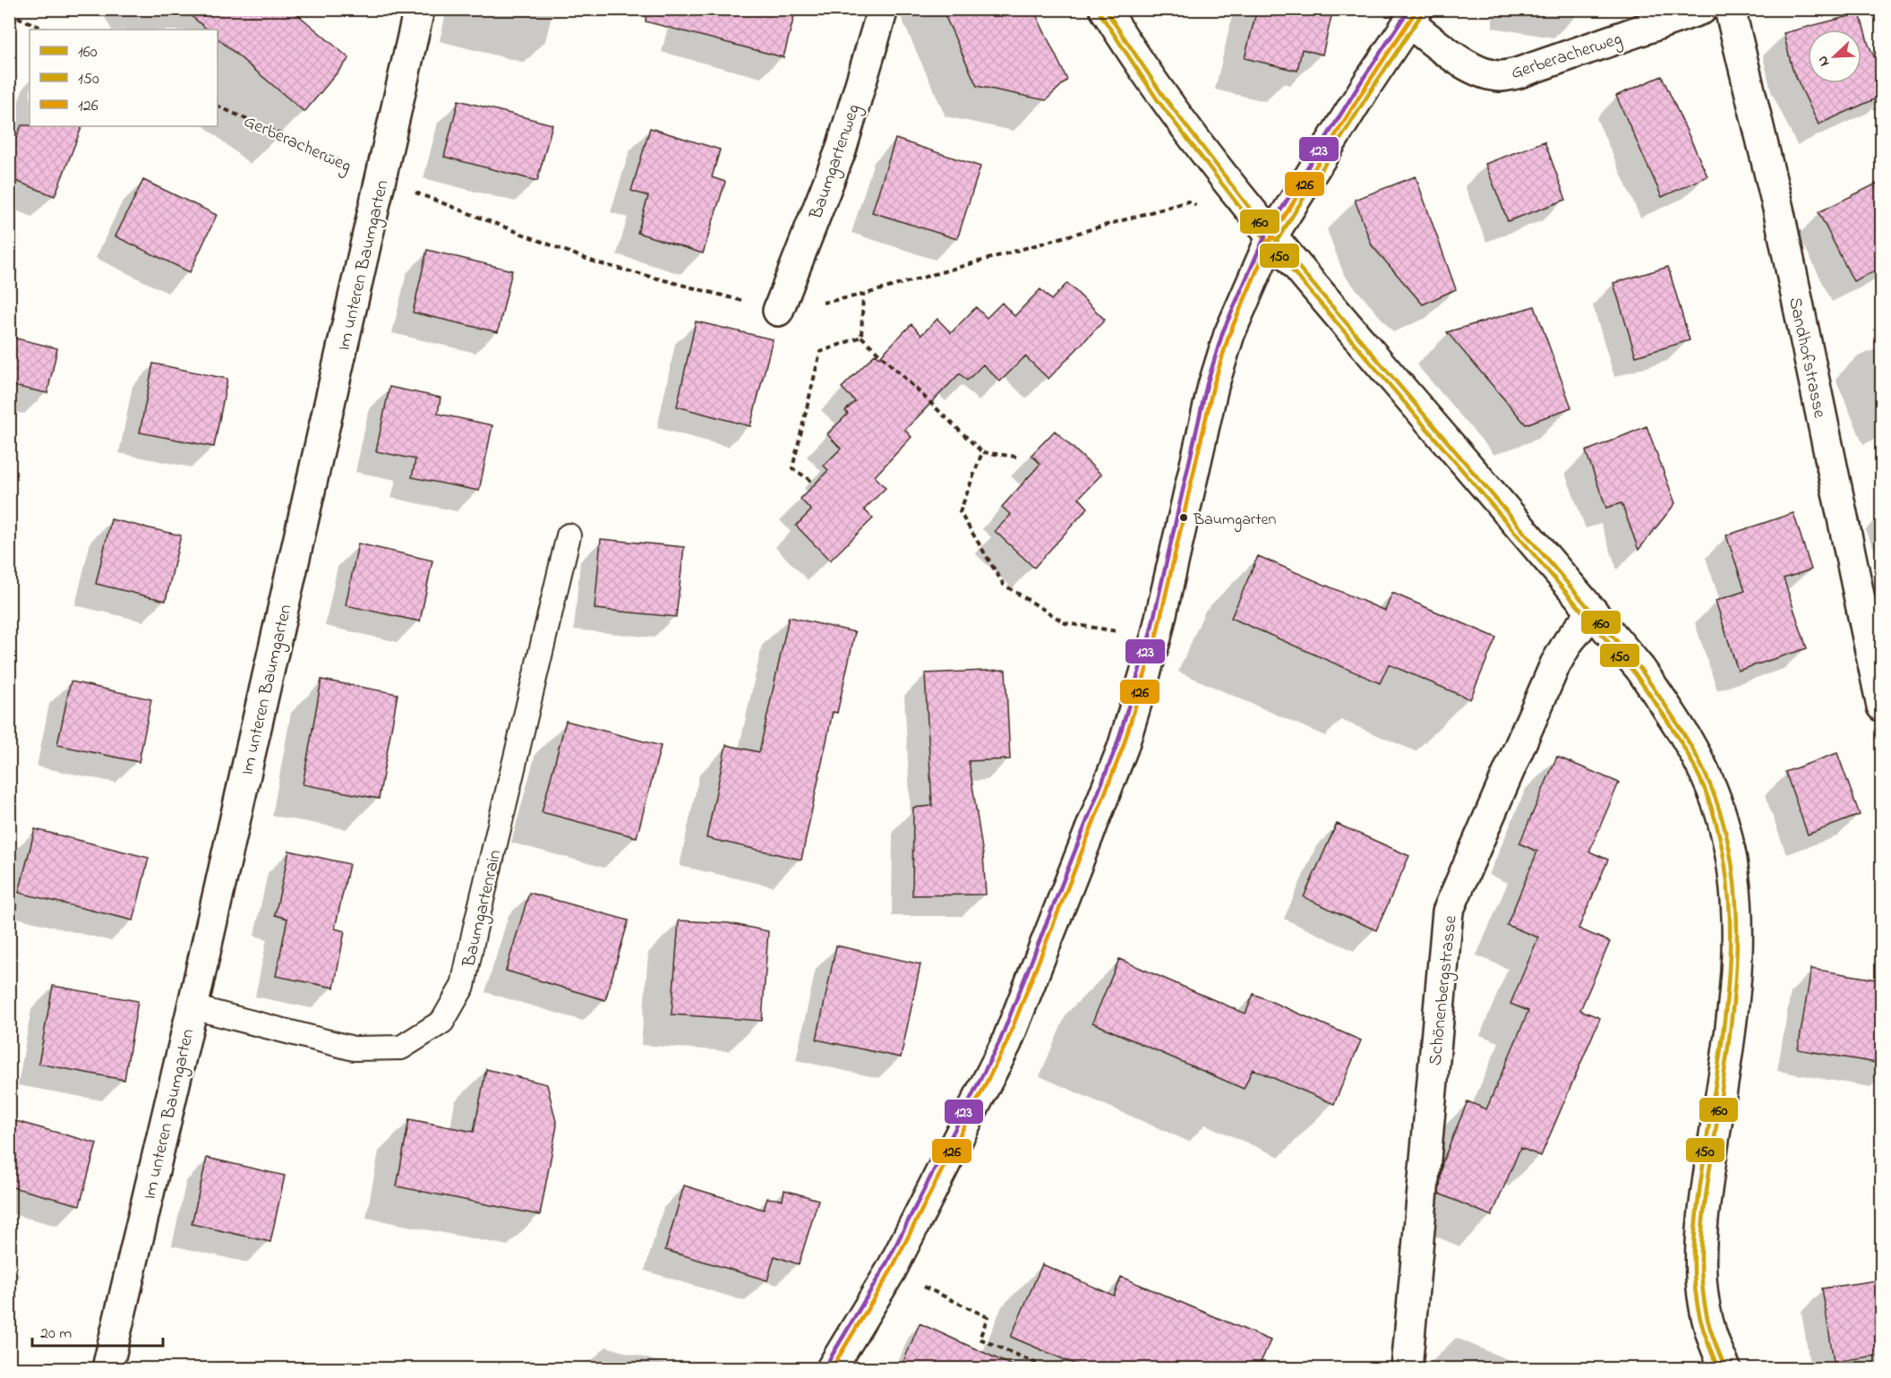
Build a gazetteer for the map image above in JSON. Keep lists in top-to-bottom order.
{
  "streets": {
    "street": [
      "Gerberacherweg",
      "Baumgartenweg",
      "Im unteren Baumgarten",
      "Sandhofstrasse",
      "Schönenbergstrasse"
    ],
    "lane": ["Baumgartenrain"]
  },
  "crossings": [
    ["Gerberacherweg", "Im unteren Baumgarten"],
    ["Im unteren Baumgarten", "Baumgartenrain"]
  ],
  "places": ["Baumgarten"],
  "lines": [
    "transit line 160",
    "transit line 126",
    "transit line 123",
    "transit line 150"
  ],
  "legend": ["160", "150", "126"],
  "scale_bar": "20 m",
  "north": "bottom left"
}
